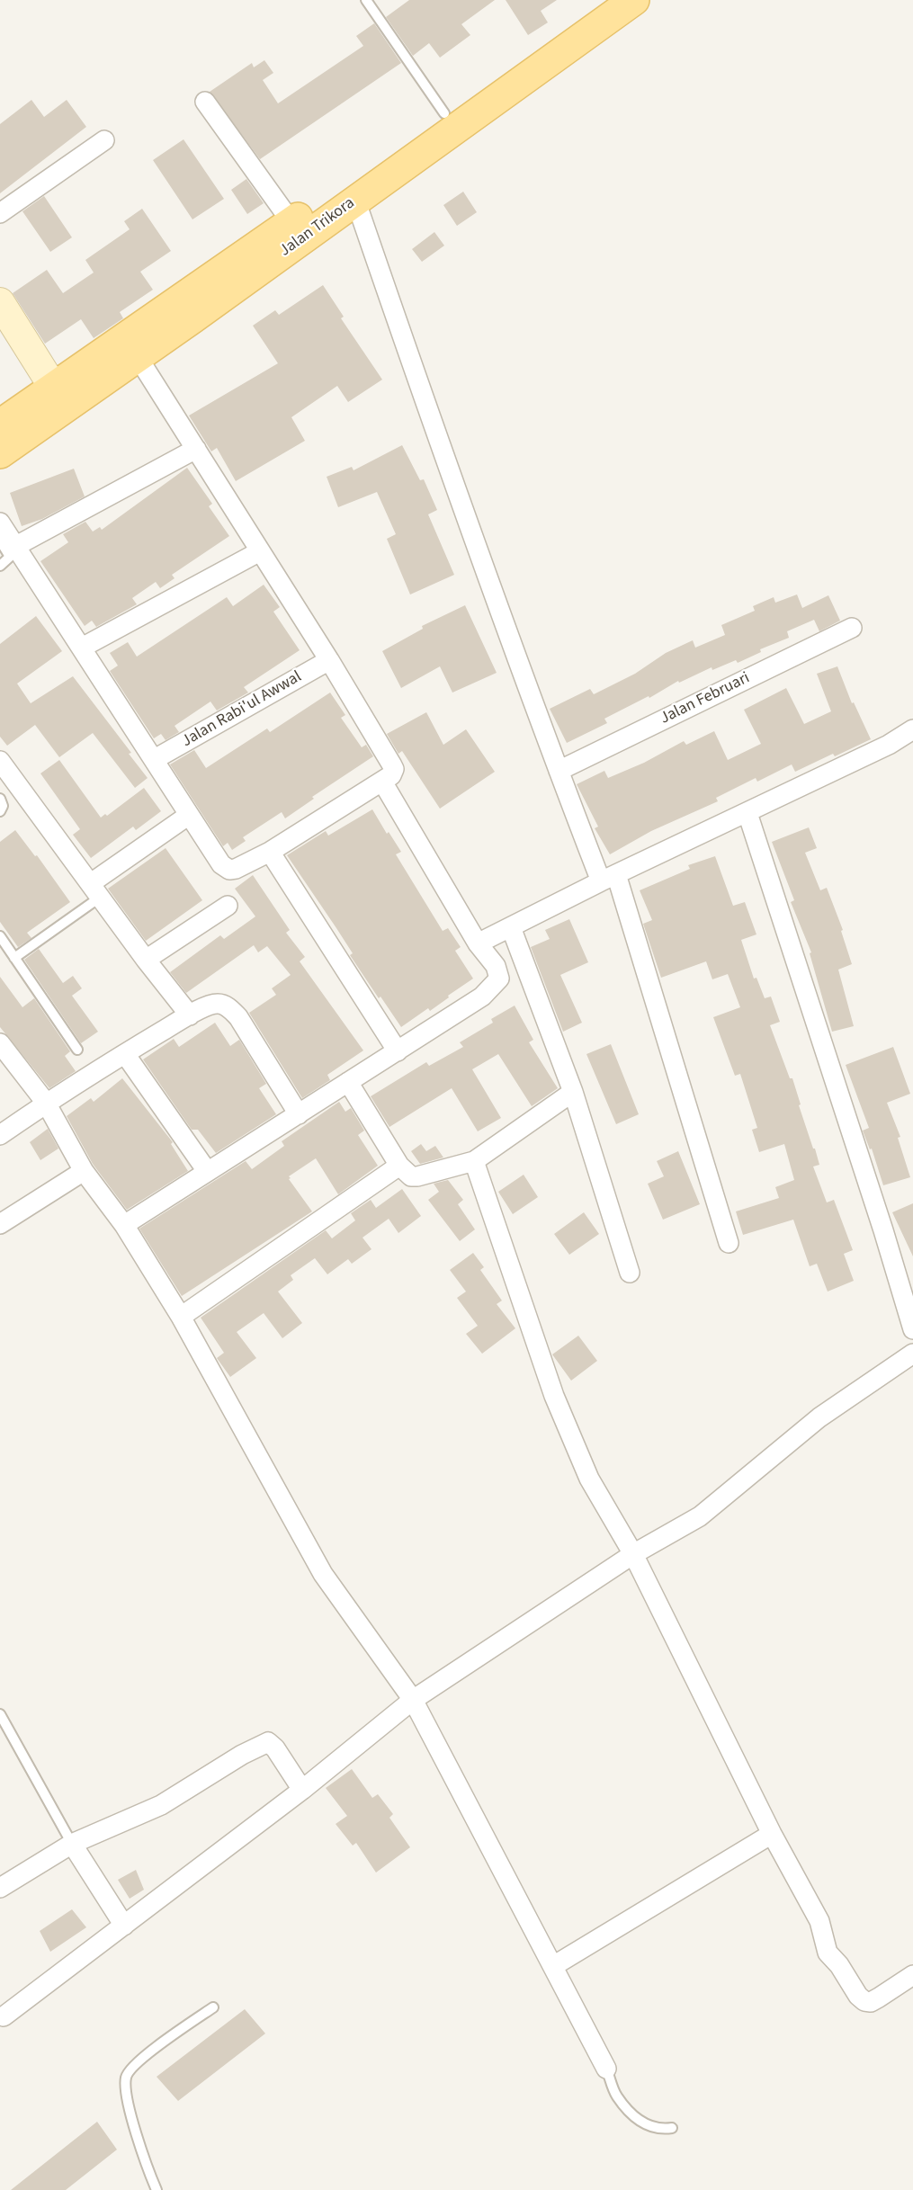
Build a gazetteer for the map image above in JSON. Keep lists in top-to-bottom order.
{
  "streets": {
    "main road": ["Jalan Trikora"],
    "street": ["Jalan Februari", "Jalan Rabi'ul Awwal"]
  }
}
